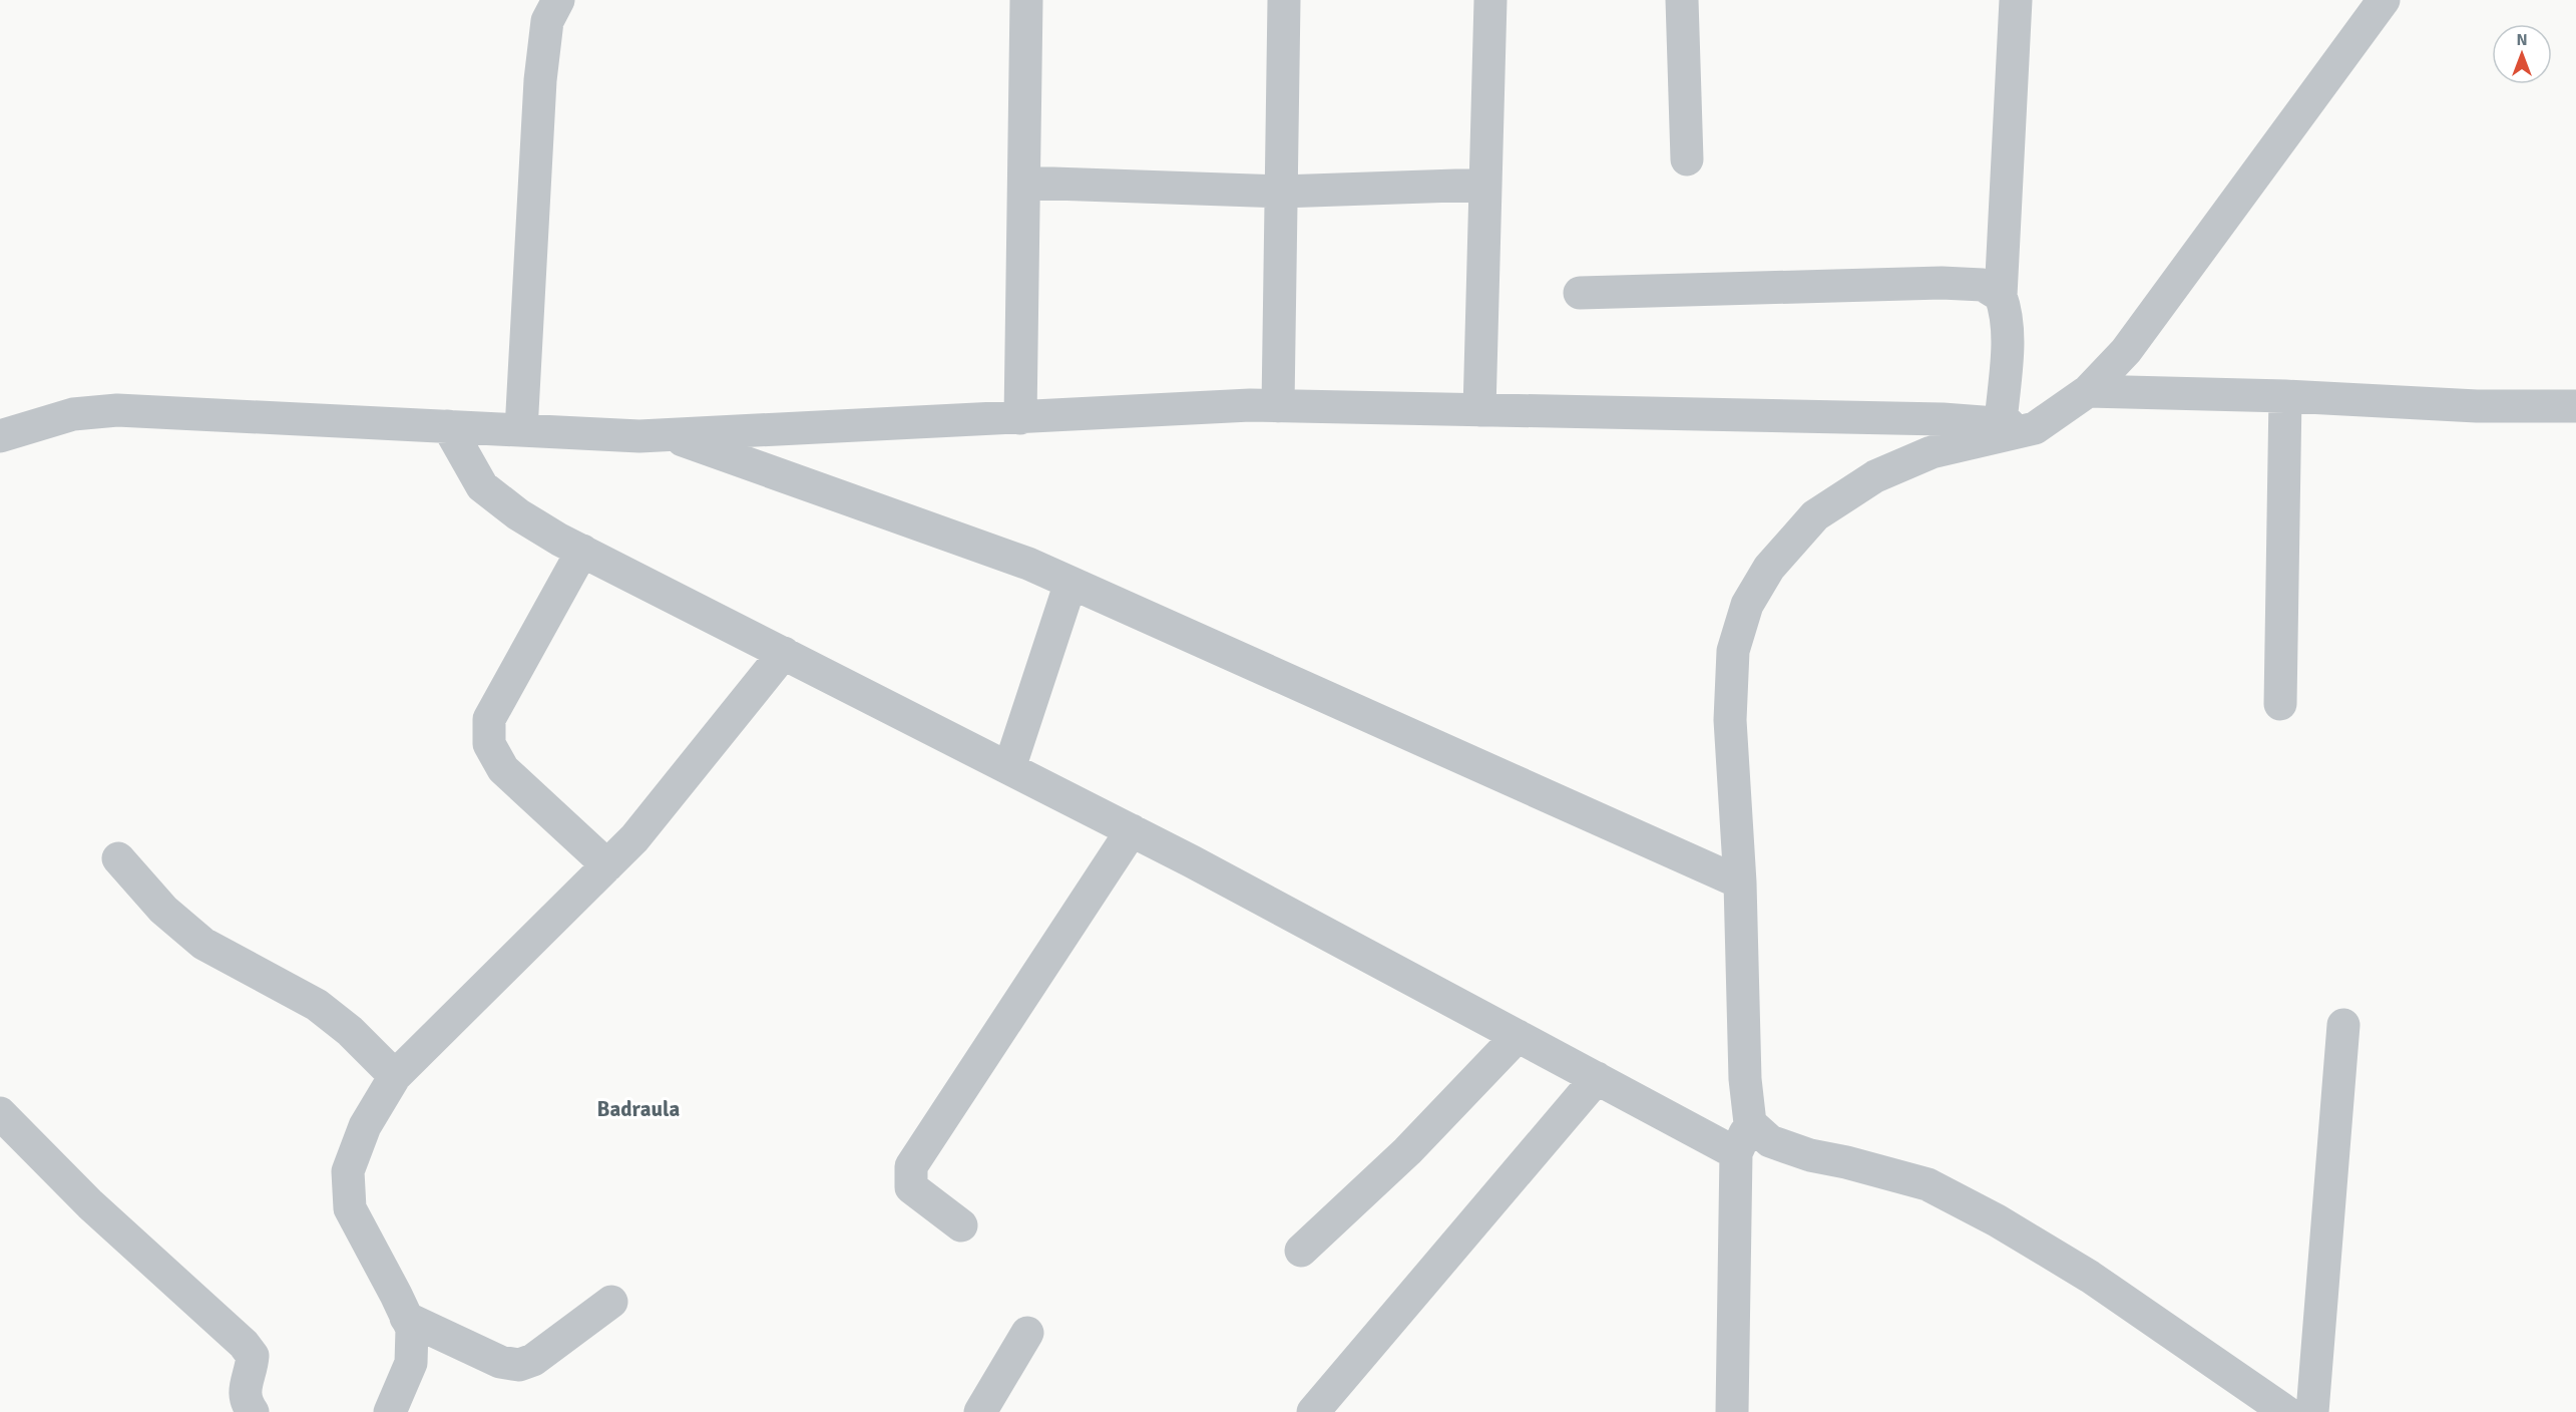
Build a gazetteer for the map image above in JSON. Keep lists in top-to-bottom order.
{
  "districts": ["Badraula"],
  "north": "top"
}
